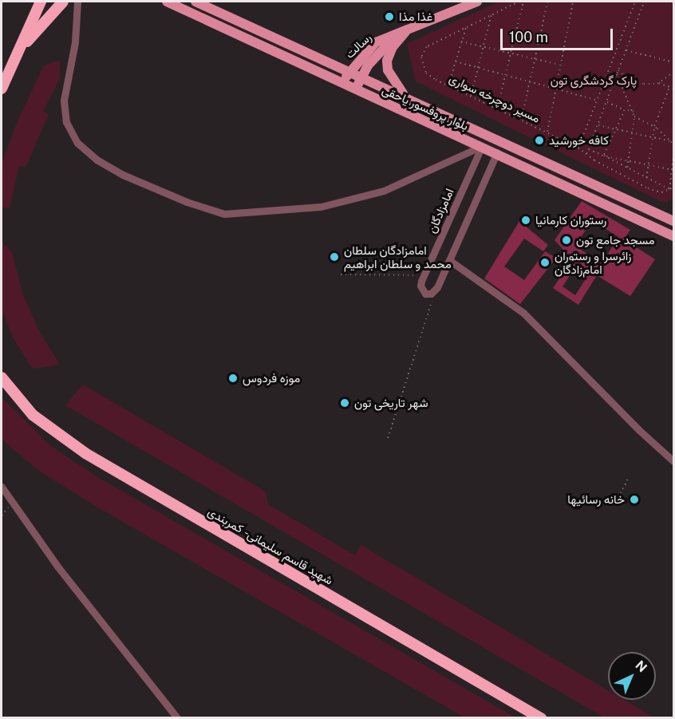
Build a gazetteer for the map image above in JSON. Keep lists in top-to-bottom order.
{
  "streets": {
    "highway": ["شهید قاسم سلیمانی - کمربندی"],
    "main road": ["رسالت", "بلوار پروفسور یاحقی"],
    "street": ["امامزادگان"],
    "path": ["مسیر دوچرخه سواری"]
  },
  "crossings": [
    ["رسالت", "بلوار پروفسور یاحقی"],
    ["بلوار پروفسور یاحقی", "امامزادگان"]
  ],
  "parks": ["پارک گردشگری تون"],
  "places": [
    "غذا مذا",
    "کافه خورشید",
    "رستوران کارمانیا",
    "مسجد جامع تون",
    "امامزادگان سلطان محمد و سلطان ابراهیم",
    "زائرسرا و رستوران امام‌زادگان",
    "موزه فردوس",
    "شهر تاریخی تون",
    "خانه رسائیها"
  ],
  "scale_bar": "100 m",
  "north": "top right"
}
